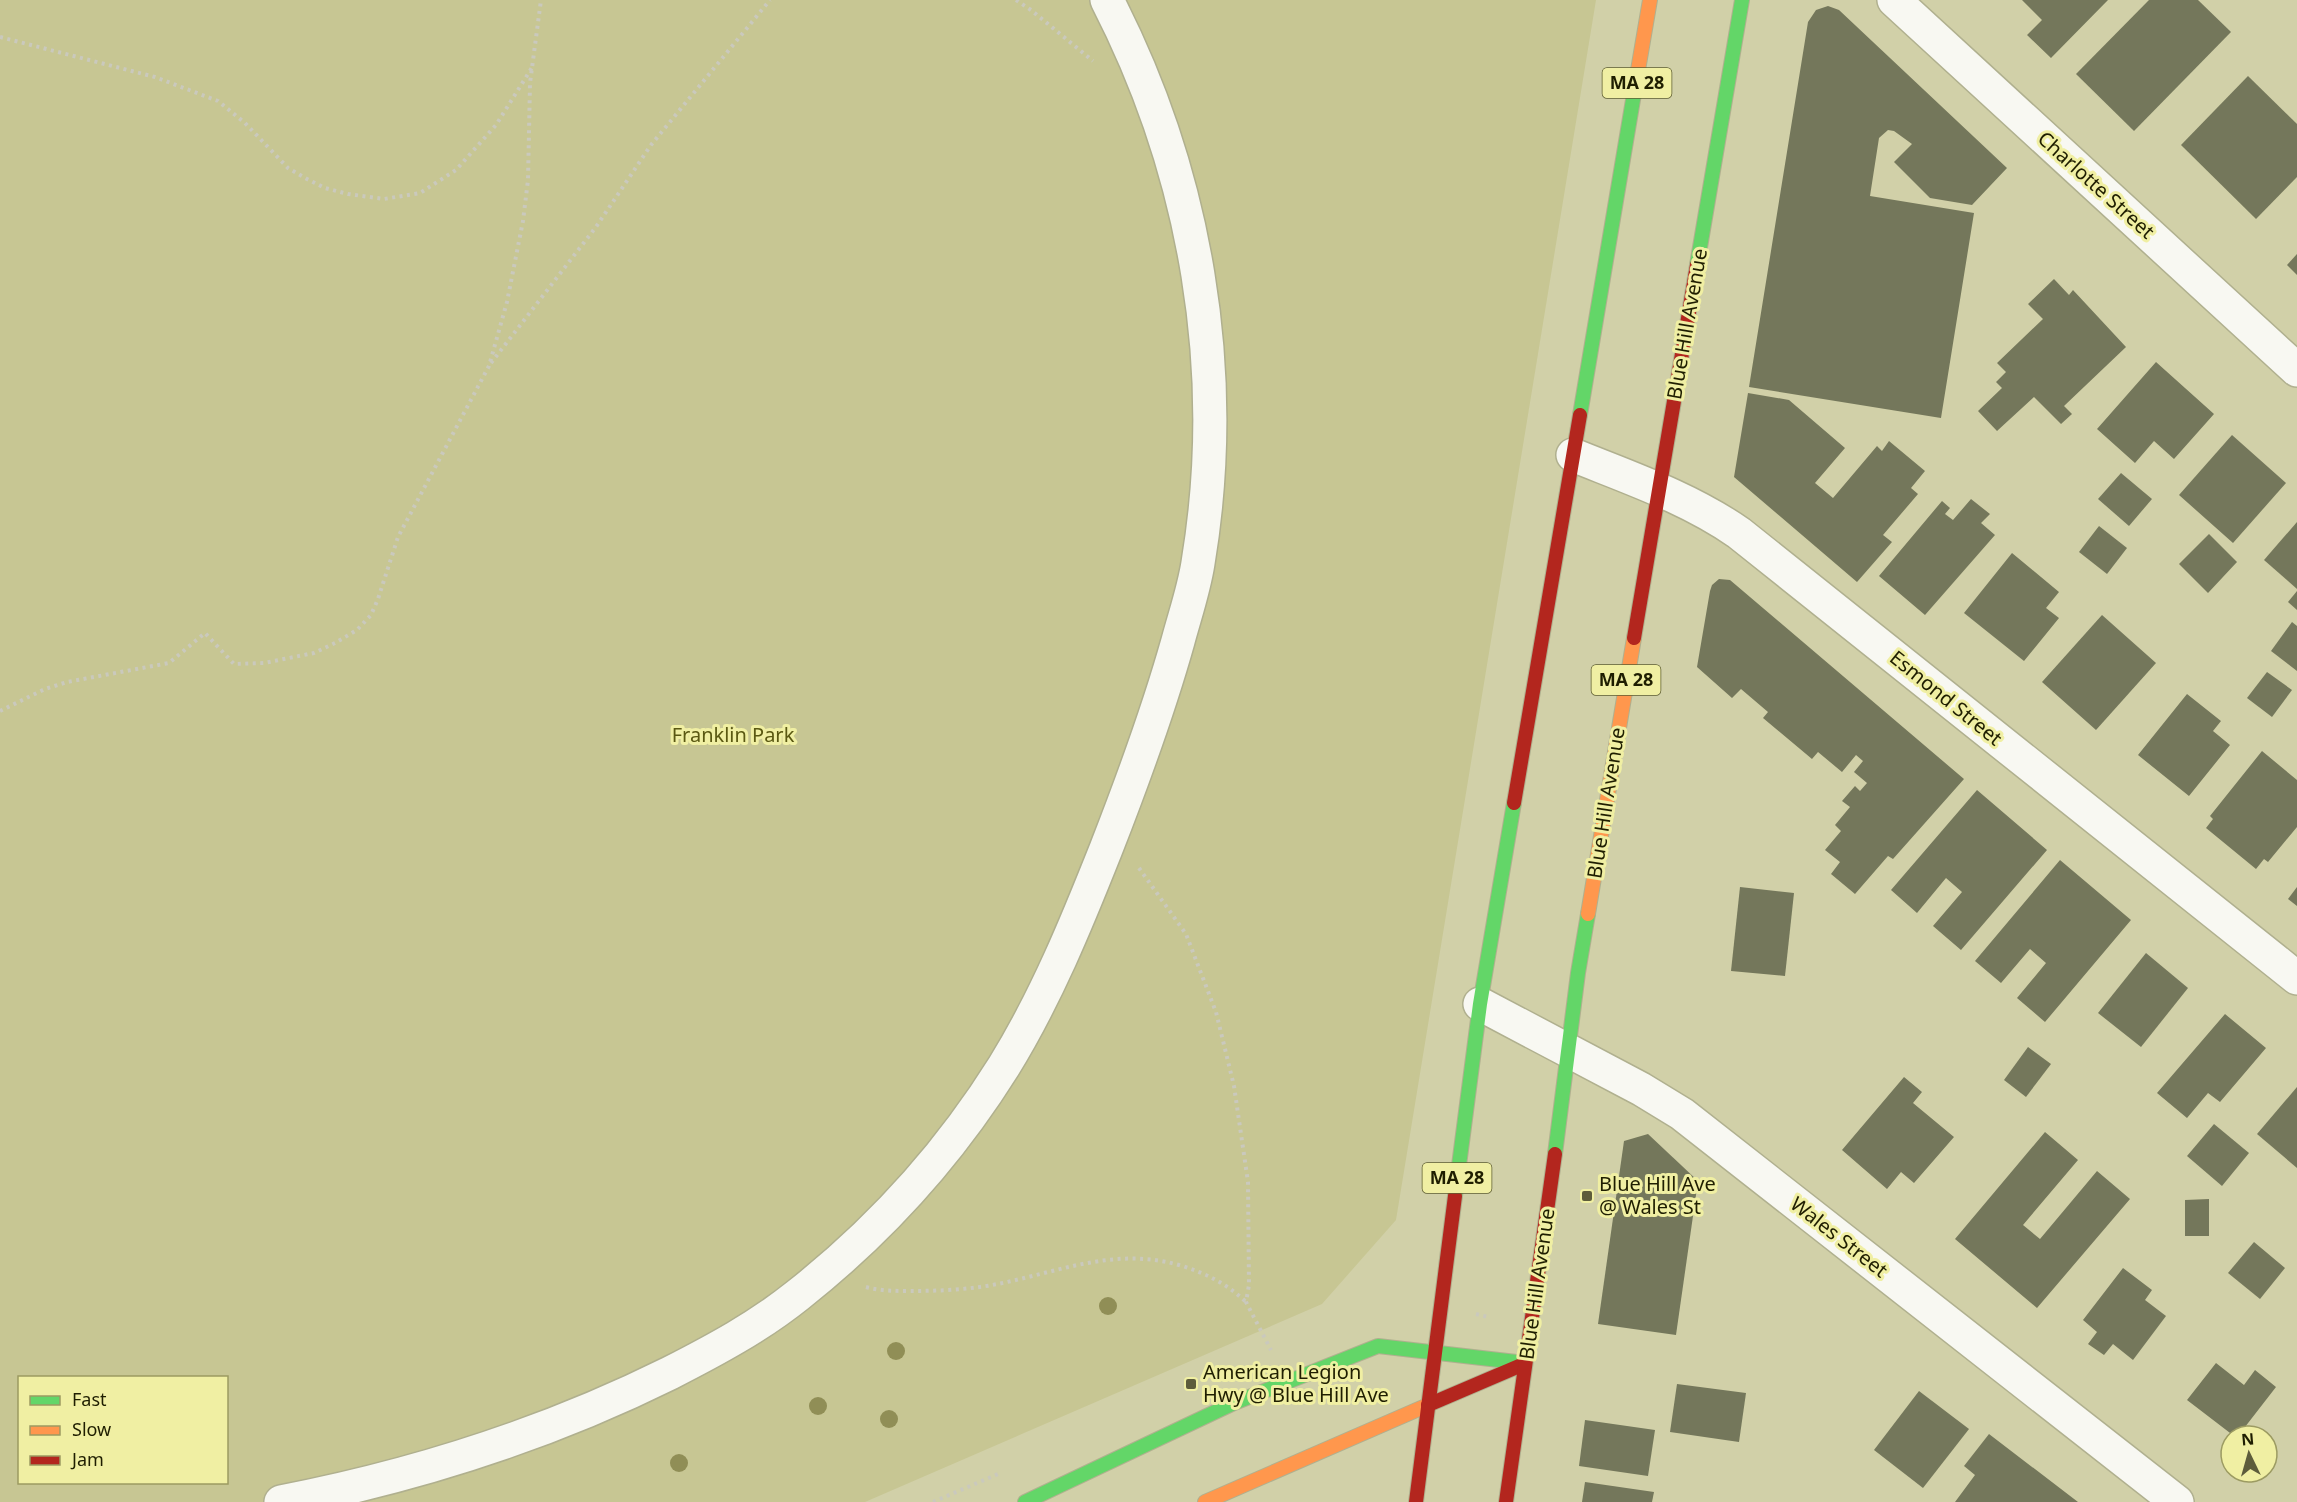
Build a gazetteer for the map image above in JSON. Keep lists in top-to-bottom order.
{
  "streets": {
    "main road": ["MA 28", "Blue Hill Avenue"],
    "street": ["Charlotte Street", "Esmond Street", "Wales Street"]
  },
  "crossings": [
    ["MA 28", "Esmond Street"],
    ["MA 28", "Wales Street"],
    ["Blue Hill Avenue", "Esmond Street"],
    ["Blue Hill Avenue", "Wales Street"]
  ],
  "parks": ["Franklin Park"],
  "places": {
    "transit": ["Blue Hill Ave @ Wales St", "American Legion Hwy @ Blue Hill Ave"]
  },
  "legend": ["Fast", "Slow", "Jam"],
  "north": "top"
}
